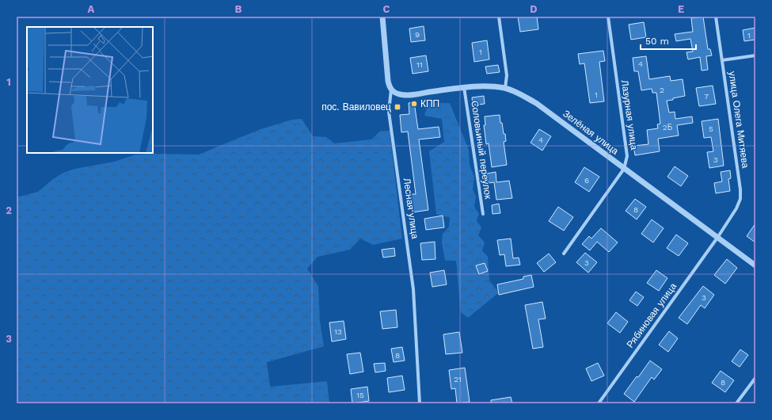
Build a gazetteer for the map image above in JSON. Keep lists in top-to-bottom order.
{
  "streets": {
    "street": [
      "Лазурная улица",
      "улица Олега Митяева",
      "Зелёная улица",
      "Соловьиный переулок",
      "Лесная улица",
      "Рябиновая улица"
    ]
  },
  "crossings": [
    ["Лазурная улица", "Зелёная улица"],
    ["улица Олега Митяева", "Зелёная улица"],
    ["улица Олега Митяева", "Рябиновая улица"],
    ["Зелёная улица", "Соловьиный переулок"],
    ["Зелёная улица", "Лесная улица"],
    ["Зелёная улица", "Рябиновая улица"]
  ],
  "places": {
    "other": ["КПП"],
    "transit": ["пос. Вавиловец"]
  },
  "house_numbers": [
    "9",
    "1",
    "1",
    "4",
    "11",
    "2",
    "1",
    "7",
    "2Б",
    "5",
    "4",
    "3",
    "6",
    "8",
    "3",
    "3",
    "13",
    "8",
    "21",
    "8",
    "15"
  ],
  "scale_bar": "50 m",
  "grid": {
    "columns": [
      "A",
      "B",
      "C",
      "D",
      "E"
    ],
    "rows": ["1", "2", "3"]
  }
}
